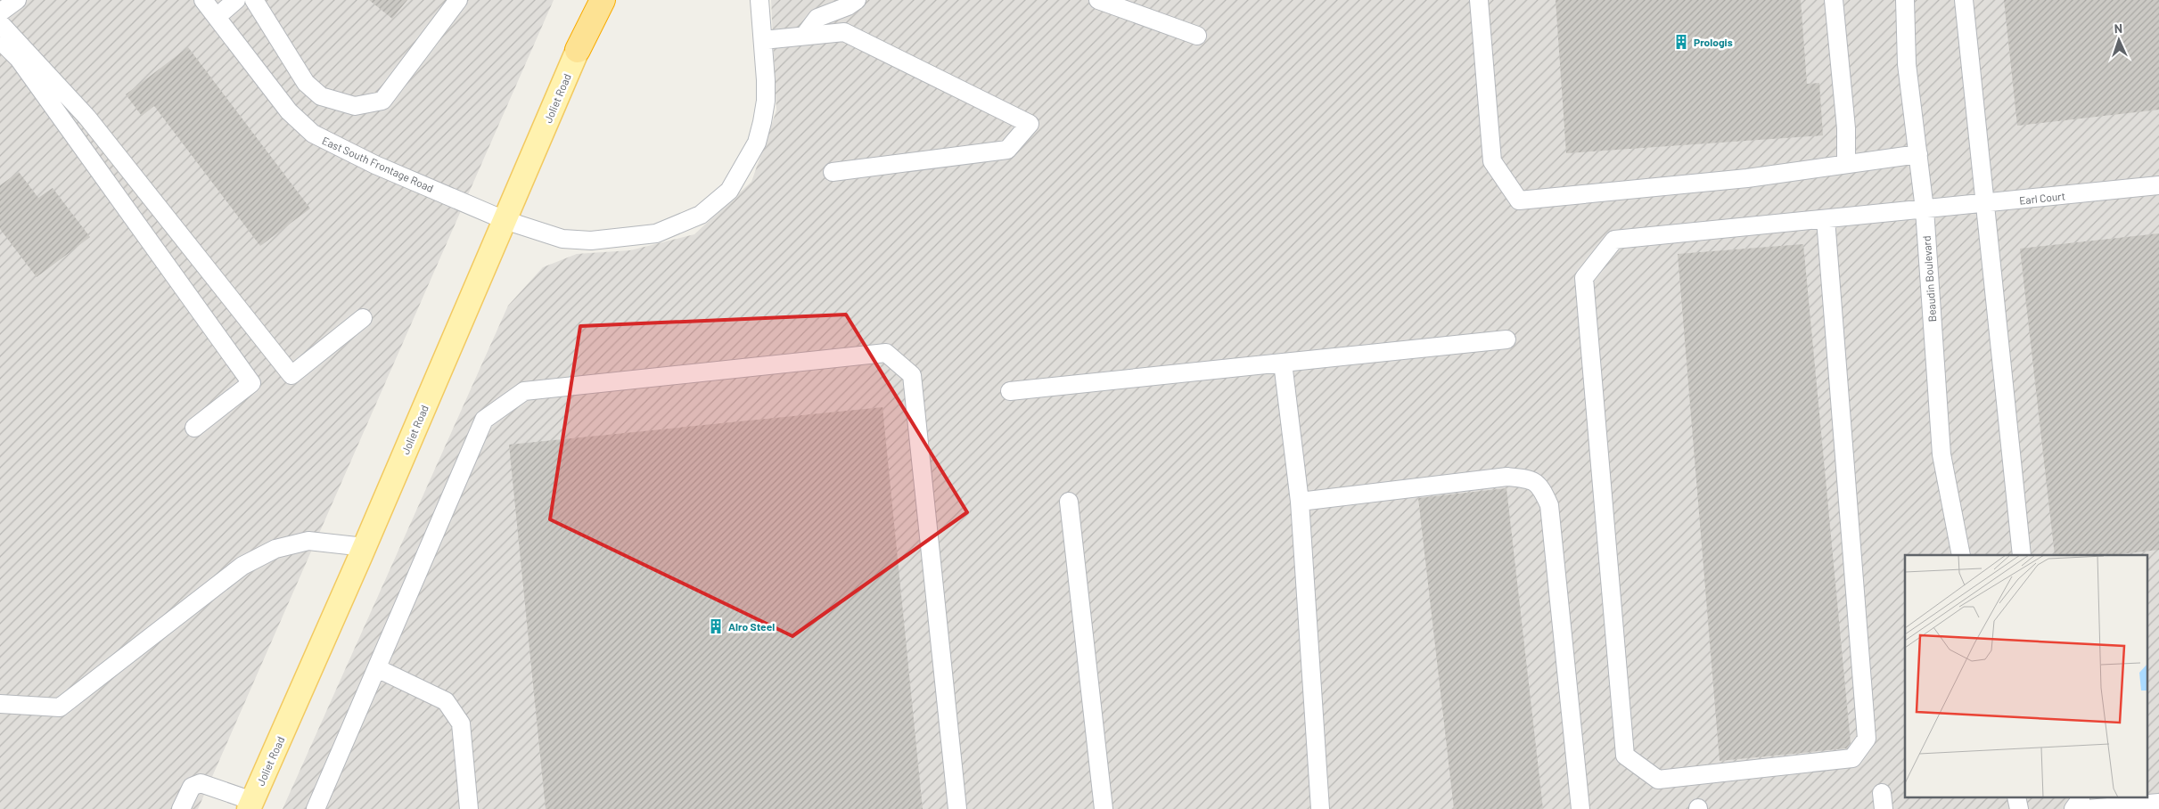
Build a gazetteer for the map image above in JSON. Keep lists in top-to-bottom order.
{
  "streets": {
    "main road": ["Joliet Road"],
    "street": ["East South Frontage Road", "Earl Court", "Beaudin Boulevard"]
  },
  "crossings": [
    ["Joliet Road", "East South Frontage Road"],
    ["Earl Court", "Beaudin Boulevard"]
  ],
  "places": {
    "building": ["Prologis", "Alro Steel"]
  },
  "north": "top"
}
